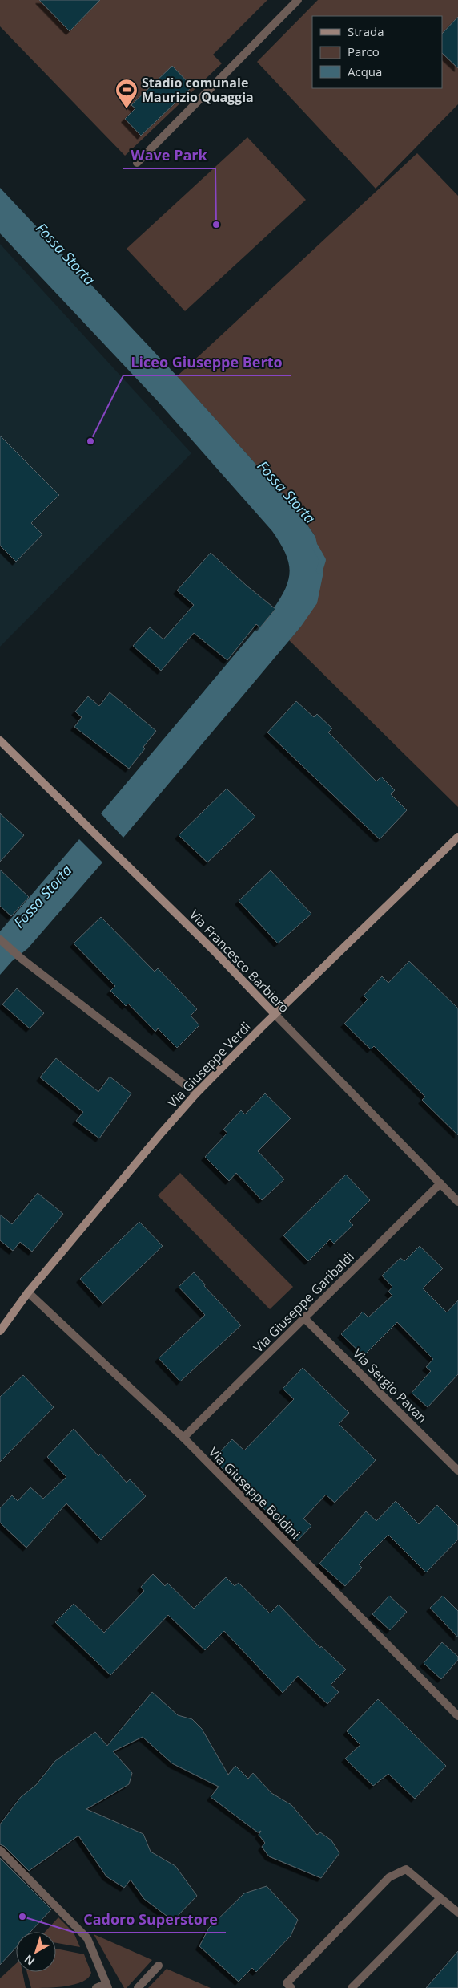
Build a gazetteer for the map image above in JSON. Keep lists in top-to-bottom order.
{
  "streets": {
    "street": [
      "Via Francesco Barbiero",
      "Via Giuseppe Verdi",
      "Via Giuseppe Garibaldi",
      "Via Sergio Pavan",
      "Via Giuseppe Boldini"
    ]
  },
  "crossings": [
    ["Via Francesco Barbiero", "Via Giuseppe Verdi"],
    ["Via Francesco Barbiero", "Via Giuseppe Garibaldi"],
    ["Via Giuseppe Verdi", "Via Giuseppe Boldini"],
    ["Via Giuseppe Garibaldi", "Via Sergio Pavan"],
    ["Via Giuseppe Garibaldi", "Via Giuseppe Boldini"]
  ],
  "water": ["Fossa Storta"],
  "places": {
    "sports": ["Stadio comunale Maurizio Quaggia"],
    "other": ["Wave Park", "Liceo Giuseppe Berto", "Cadoro Superstore"]
  },
  "legend": ["Strada", "Parco", "Acqua"],
  "north": "bottom left"
}
